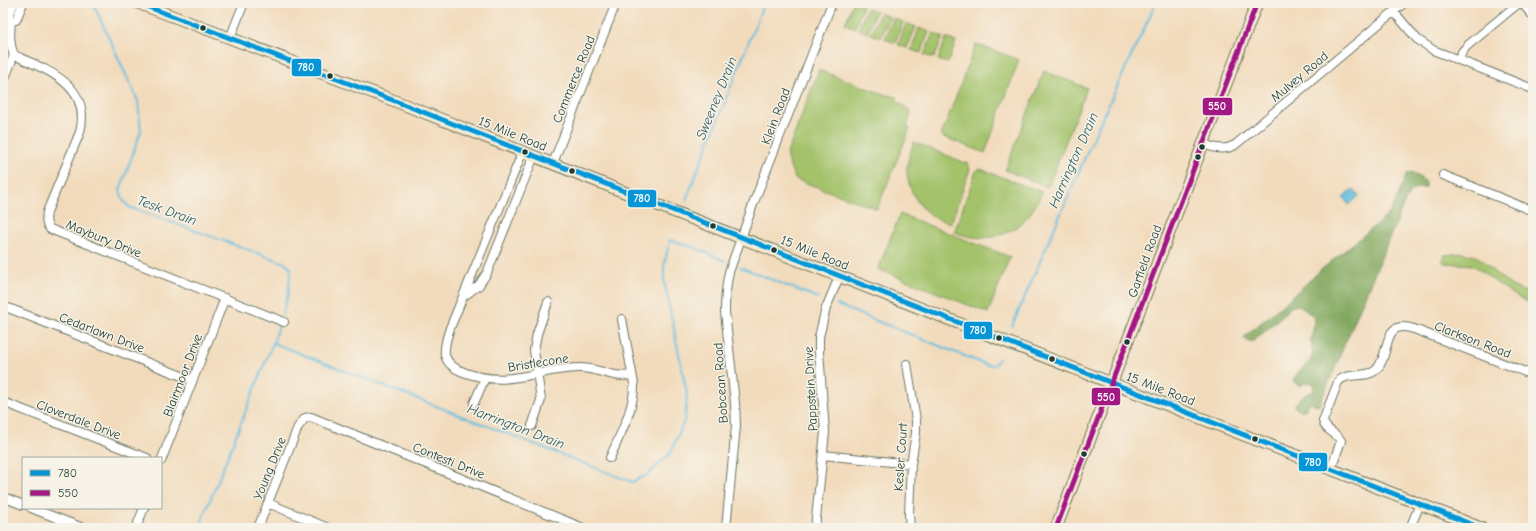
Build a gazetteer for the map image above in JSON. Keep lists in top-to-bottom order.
{
  "streets": {
    "main road": ["15 Mile Road", "Garfield Road"],
    "street": [
      "Mulvey Road",
      "Commerce Road",
      "Klein Road",
      "Maybury Drive",
      "Cedarlawn Drive",
      "Clarkson Road",
      "Bristlecone",
      "Blairmoor Drive",
      "Bobcean Road",
      "Pappstein Drive",
      "Cloverdale Drive",
      "Kesler Court",
      "Contesti Drive",
      "Young Drive"
    ]
  },
  "crossings": [
    ["Mulvey Road", "Garfield Road"],
    ["Commerce Road", "15 Mile Road"],
    ["Klein Road", "15 Mile Road"],
    ["Klein Road", "Bobcean Road"],
    ["15 Mile Road", "Garfield Road"],
    ["15 Mile Road", "Clarkson Road"],
    ["15 Mile Road", "Bristlecone"],
    ["15 Mile Road", "Bobcean Road"],
    ["15 Mile Road", "Pappstein Drive"],
    ["Maybury Drive", "Blairmoor Drive"],
    ["Cedarlawn Drive", "Blairmoor Drive"],
    ["Contesti Drive", "Young Drive"]
  ],
  "water": ["Sweeney Drain", "Harrington Drain", "Tesk Drain"],
  "lines": ["transit line 780", "transit line 550"],
  "legend": ["780", "550"]
}
